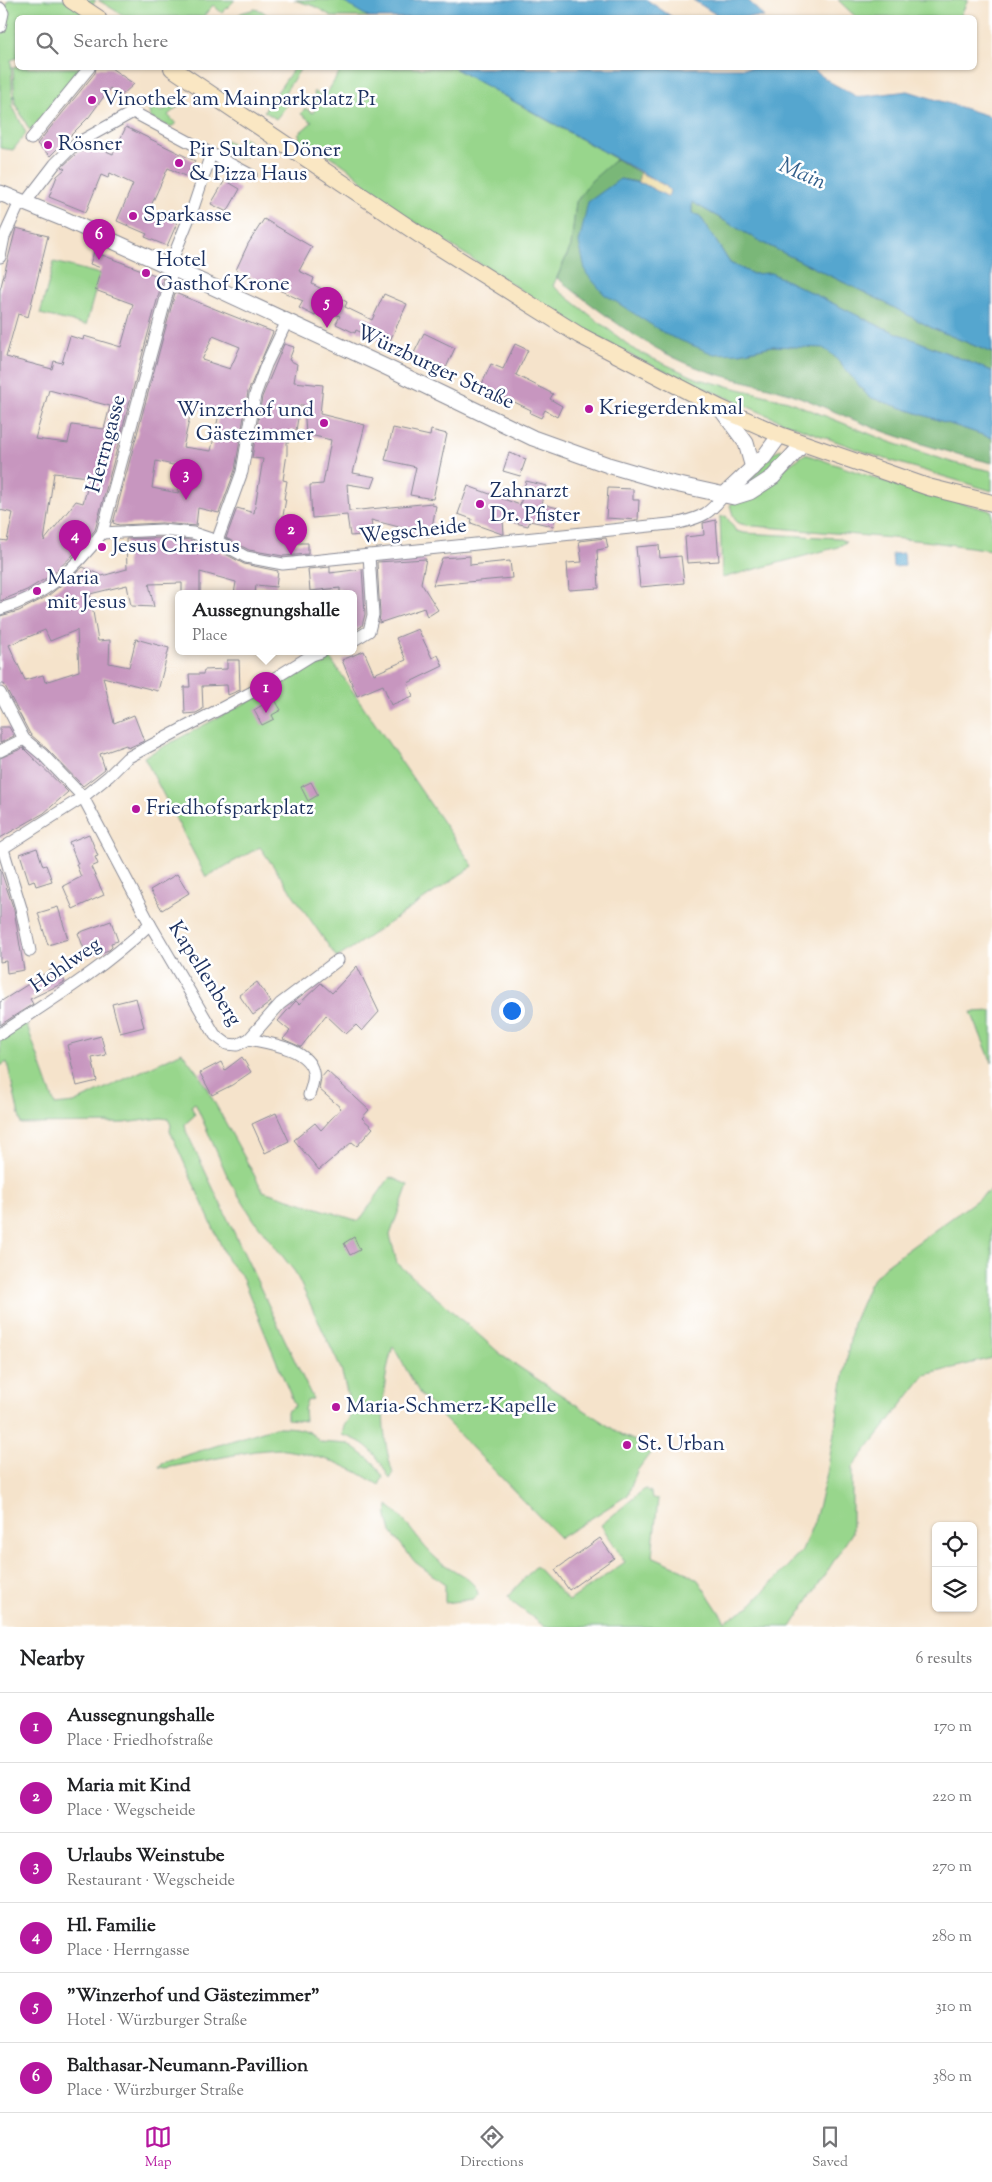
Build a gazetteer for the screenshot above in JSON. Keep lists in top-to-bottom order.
{
  "streets": {
    "street": [
      "Würzburger Straße",
      "Herrngasse",
      "Wegscheide",
      "Hohlweg",
      "Kapellenberg"
    ]
  },
  "crossings": [
    ["Würzburger Straße", "Herrngasse"],
    ["Würzburger Straße", "Wegscheide"],
    ["Herrngasse", "Wegscheide"],
    ["Hohlweg", "Kapellenberg"]
  ],
  "water": ["Main"],
  "places": [
    "Vinothek am Mainparkplatz P1",
    "Rösner",
    "Pir Sultan Döner & Pizza Haus",
    "Sparkasse",
    "Hotel Gasthof Krone",
    "Kriegerdenkmal",
    "Winzerhof und Gästezimmer",
    "Zahnarzt Dr. Pfister",
    "Jesus Christus",
    "Maria mit Jesus",
    "Friedhofsparkplatz",
    "Maria-Schmerz-Kapelle",
    "St. Urban"
  ],
  "page": {
    "search": "Search here",
    "pins": [
      "6",
      "5",
      "3",
      "2",
      "4",
      "1"
    ],
    "popup": ["Aussegnungshalle", "Place"],
    "heading": ["Nearby", "6 results"],
    "list": [
      {
        "mark": "1",
        "name": "Aussegnungshalle",
        "note": "Place · Friedhofstraße",
        "value": "170 m"
      },
      {
        "mark": "2",
        "name": "Maria mit Kind",
        "note": "Place · Wegscheide",
        "value": "220 m"
      },
      {
        "mark": "3",
        "name": "Urlaubs Weinstube",
        "note": "Restaurant · Wegscheide",
        "value": "270 m"
      },
      {
        "mark": "4",
        "name": "Hl. Familie",
        "note": "Place · Herrngasse",
        "value": "280 m"
      },
      {
        "mark": "5",
        "name": "\"Winzerhof und Gästezimmer\"",
        "note": "Hotel · Würzburger Straße",
        "value": "310 m"
      },
      {
        "mark": "6",
        "name": "Balthasar-Neumann-Pavillion",
        "note": "Place · Würzburger Straße",
        "value": "380 m"
      }
    ],
    "nav": ["Map", "Directions", "Saved"]
  }
}
